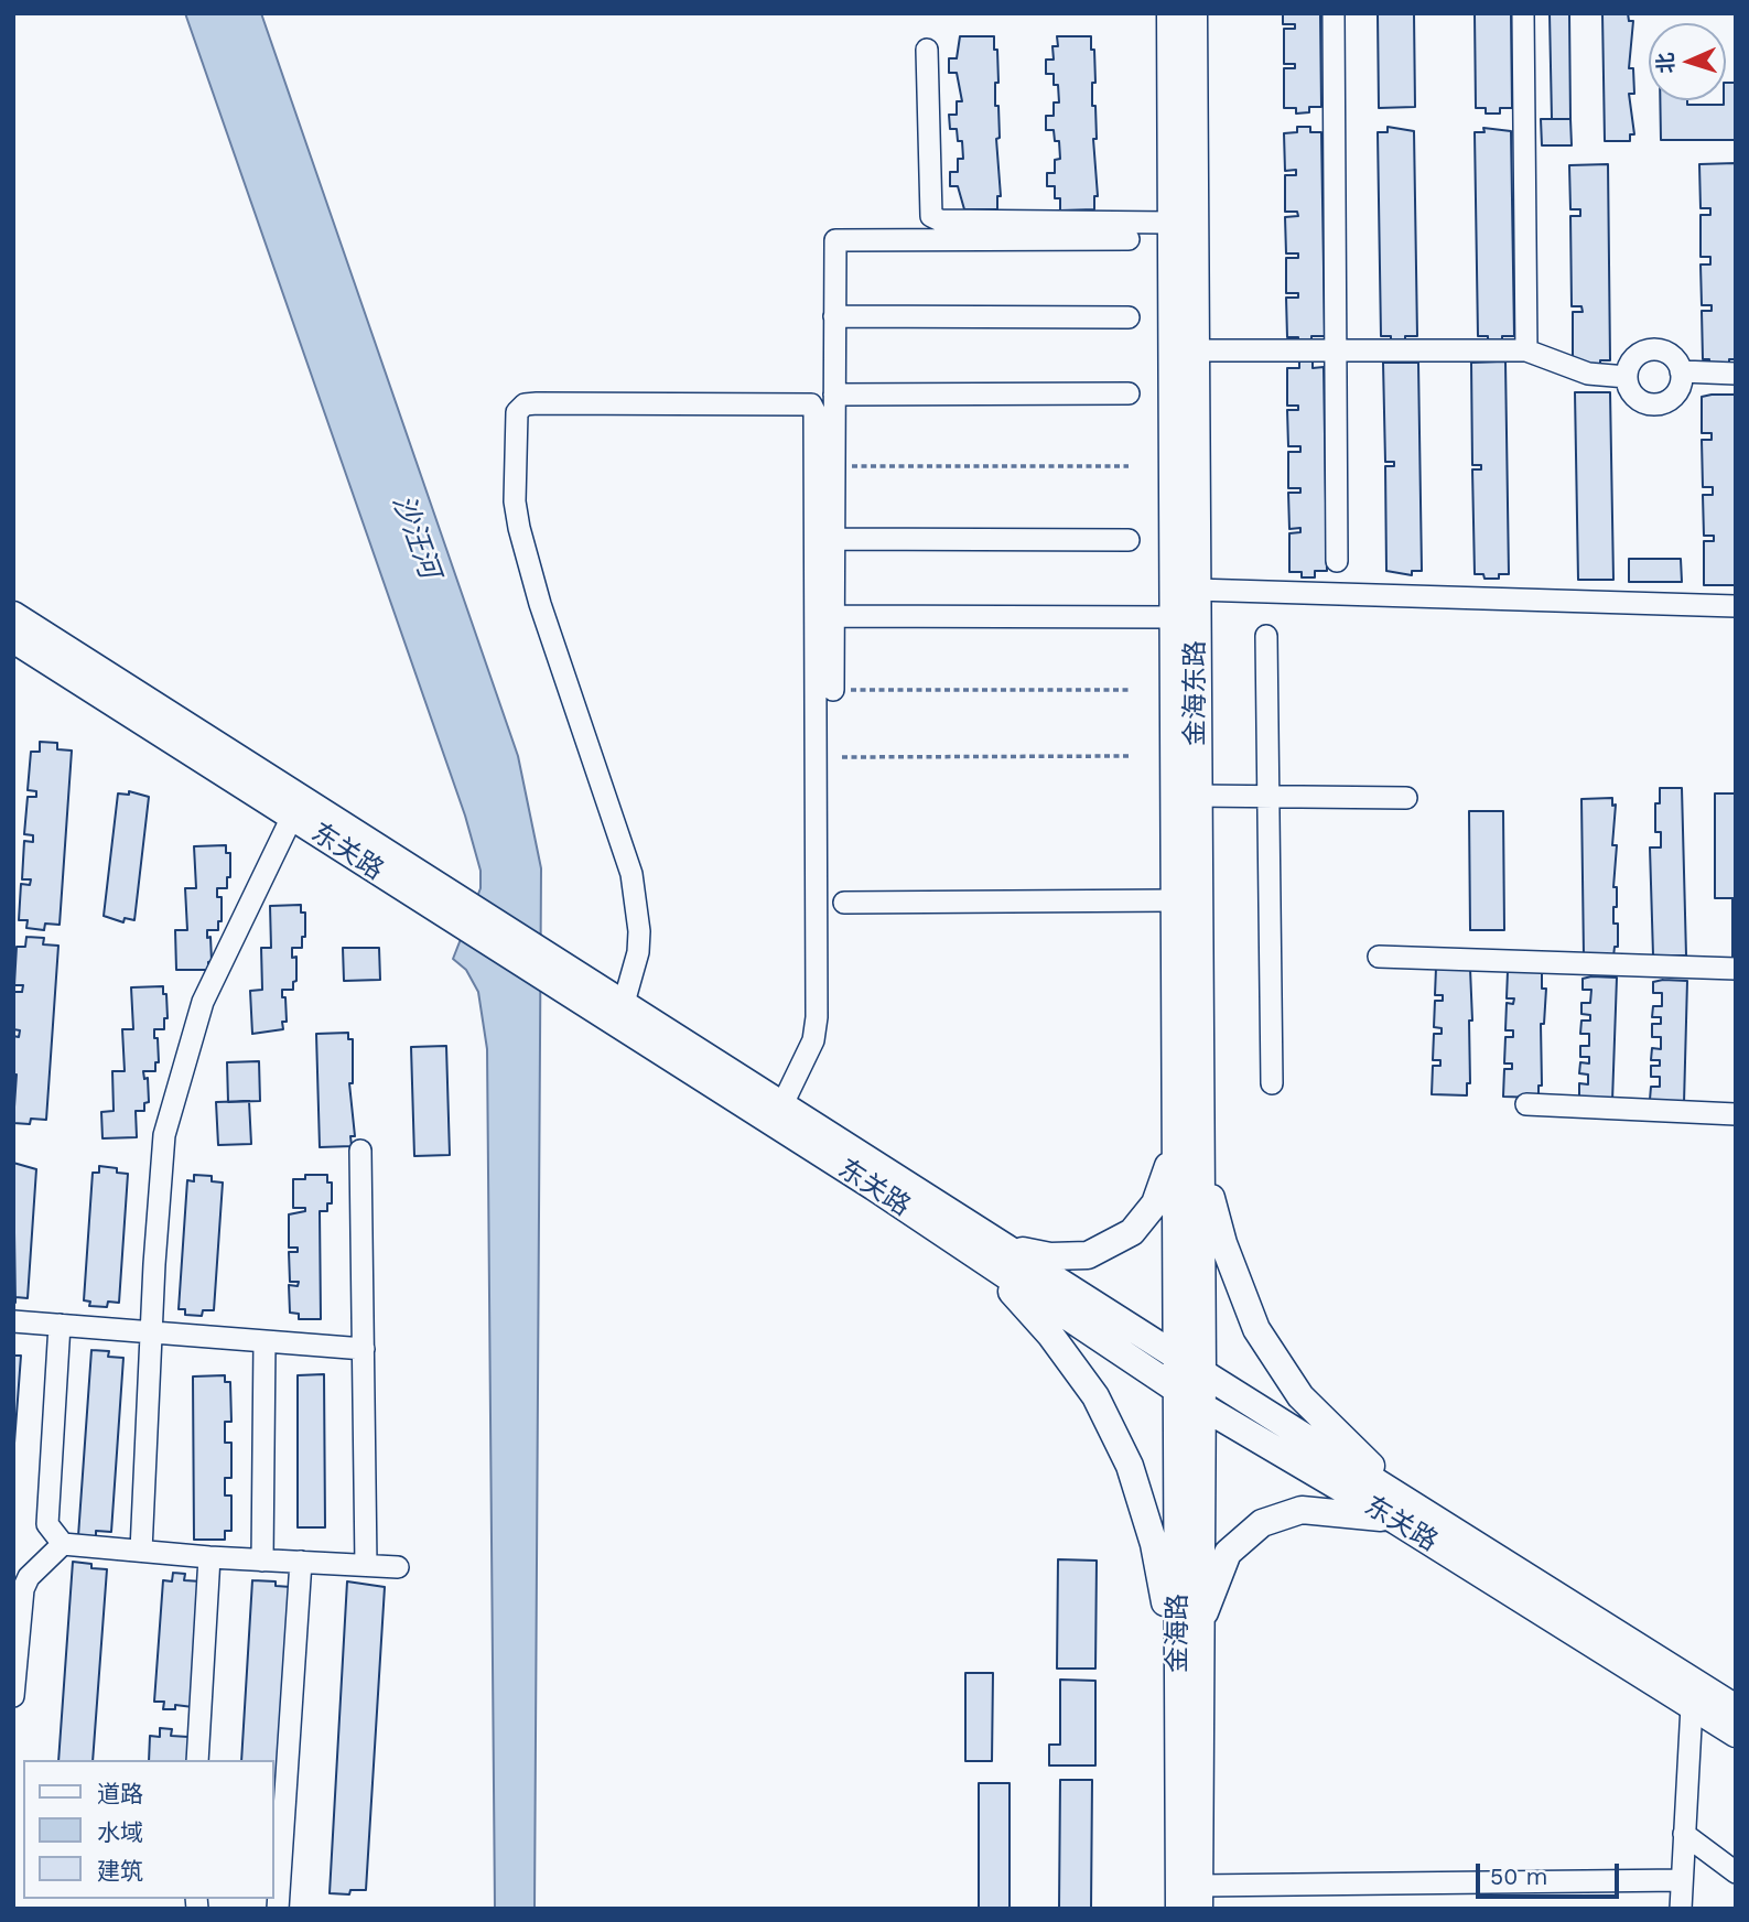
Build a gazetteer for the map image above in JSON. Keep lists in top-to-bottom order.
{
  "streets": {
    "main road": ["金海东路", "东关路", "金海路"]
  },
  "crossings": [
    ["金海东路", "东关路"],
    ["金海东路", "金海路"],
    ["东关路", "金海路"]
  ],
  "water": ["沙汪河"],
  "legend": ["道路", "水域", "建筑"],
  "scale_bar": "50 m",
  "north": "left"
}
